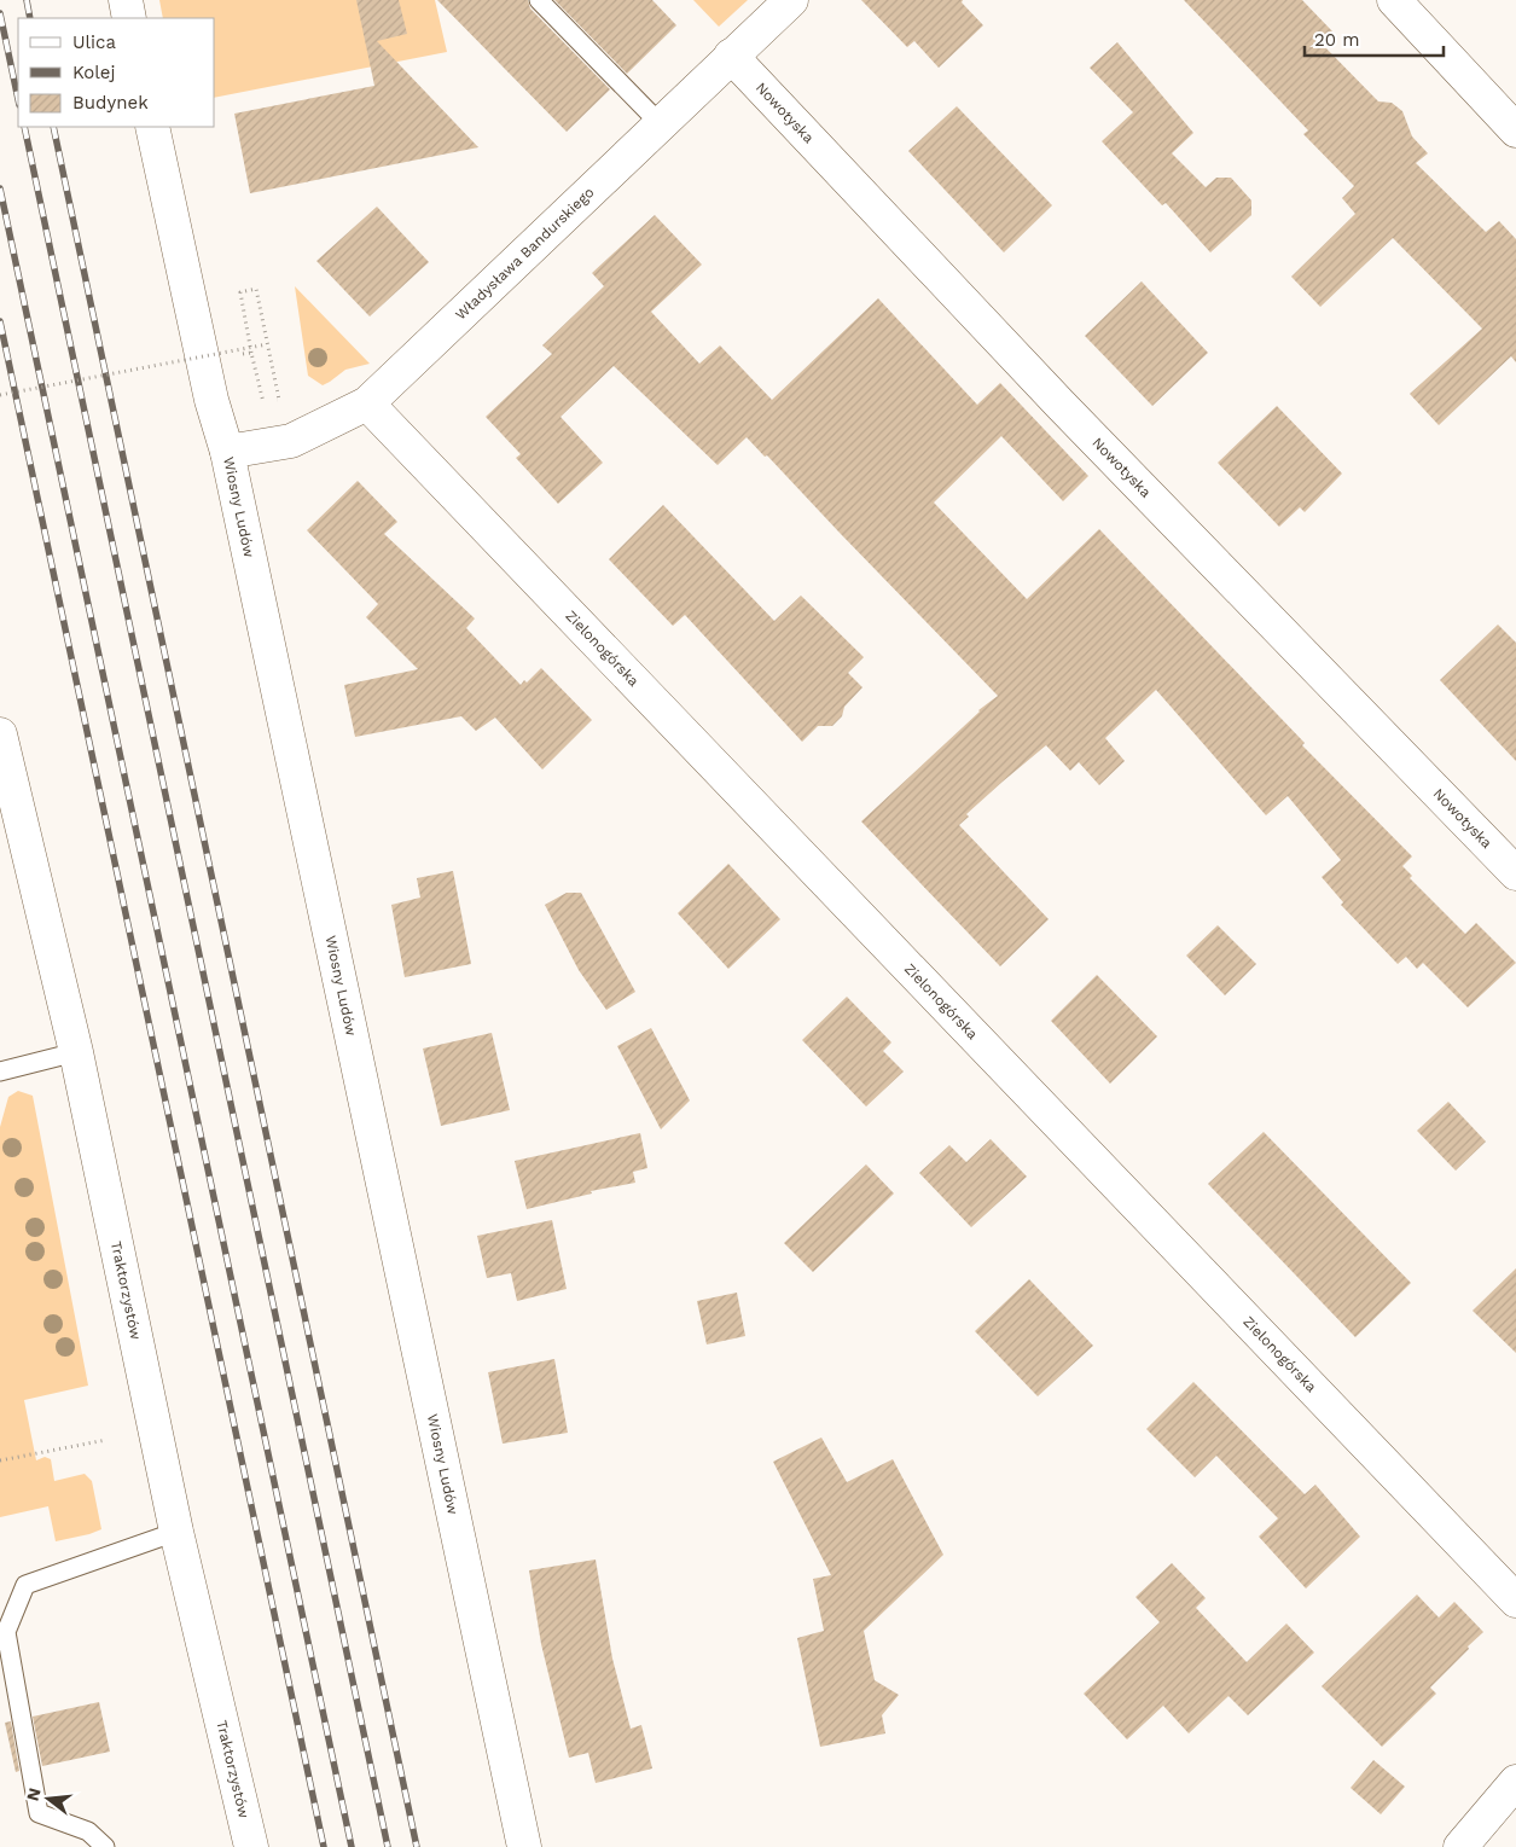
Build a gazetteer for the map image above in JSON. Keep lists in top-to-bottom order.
{
  "streets": {
    "street": [
      "Nowotyska",
      "Władysława Bandurskiego",
      "Wiosny Ludów",
      "Zielonogórska",
      "Traktorzystów"
    ]
  },
  "crossings": [
    ["Nowotyska", "Władysława Bandurskiego"],
    ["Władysława Bandurskiego", "Wiosny Ludów"],
    ["Władysława Bandurskiego", "Zielonogórska"]
  ],
  "legend": ["Ulica", "Kolej", "Budynek"],
  "scale_bar": "20 m",
  "north": "left"
}
